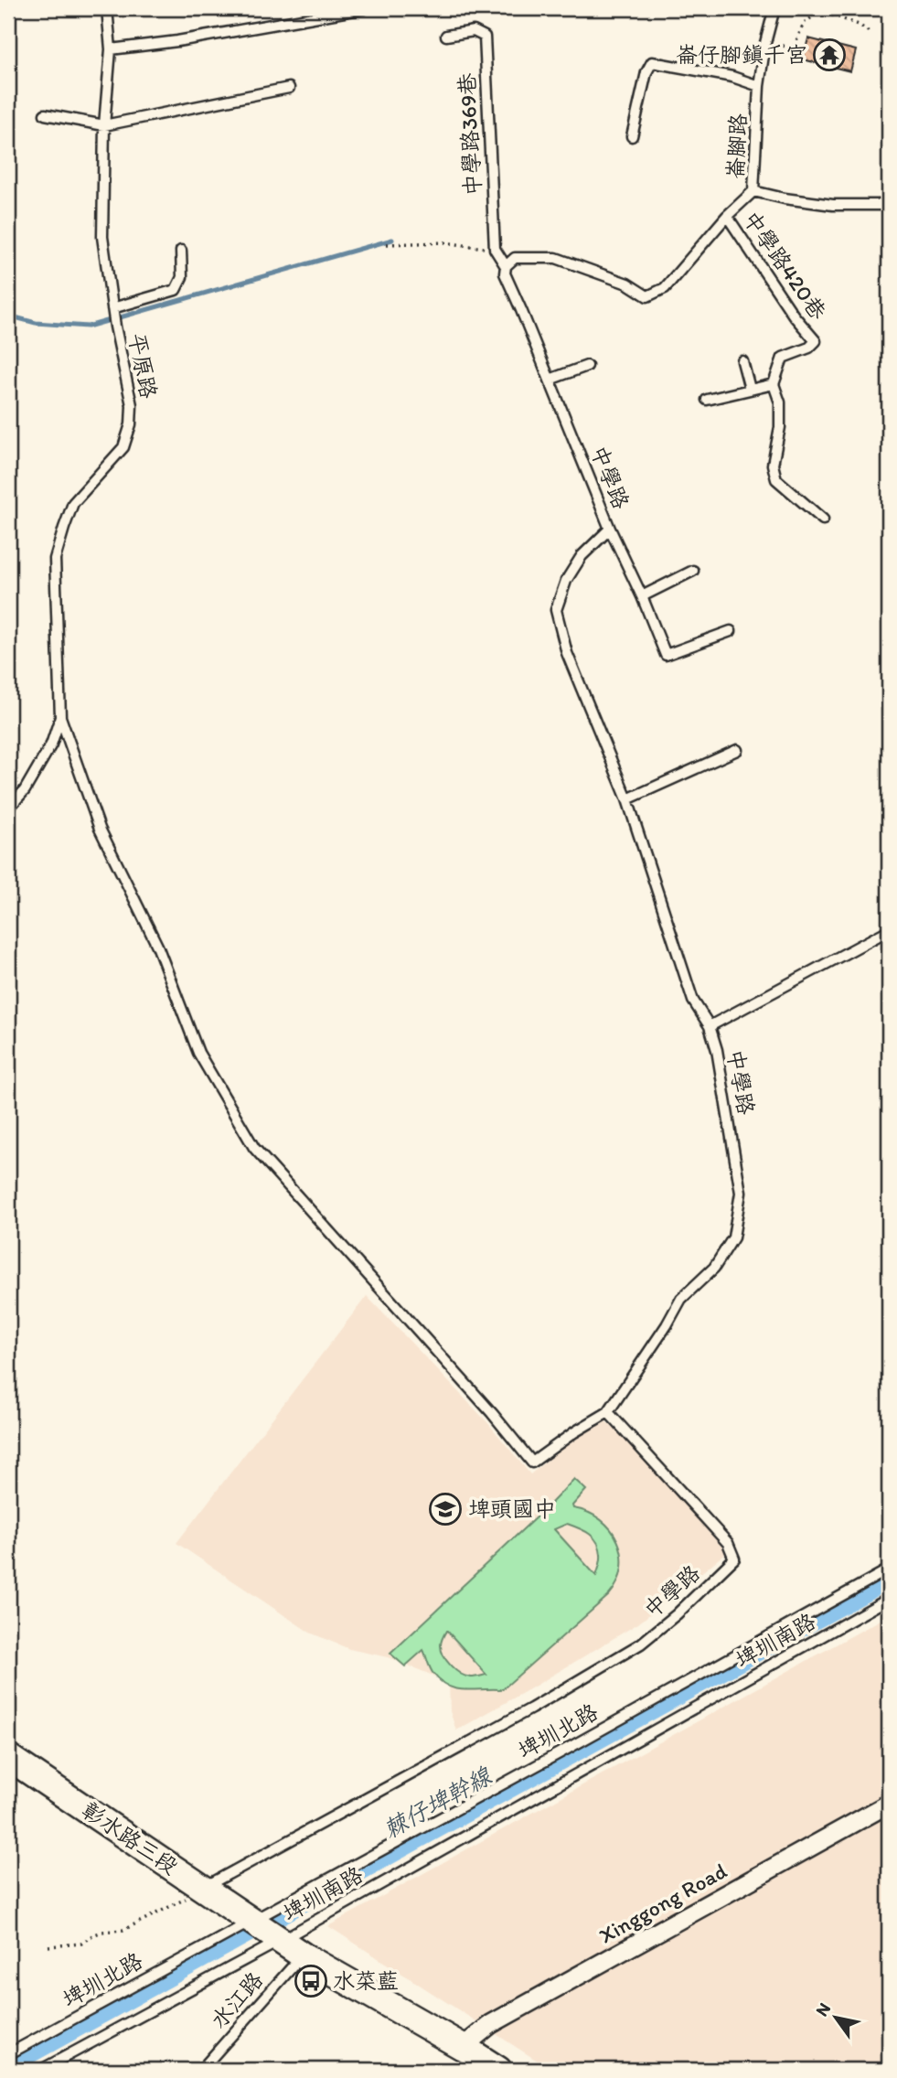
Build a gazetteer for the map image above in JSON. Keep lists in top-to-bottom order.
{
  "streets": {
    "main road": ["彰水路三段"],
    "street": ["Xinggong Road"],
    "lane": [
      "中學路369巷",
      "崙腳路",
      "中學路420巷",
      "平原路",
      "中學路",
      "埤圳南路",
      "埤圳北路",
      "水江路"
    ]
  },
  "crossings": [
    ["中學路369巷", "中學路"],
    ["中學路", "彰水路三段"],
    ["埤圳南路", "彰水路三段"],
    ["埤圳北路", "彰水路三段"],
    ["彰水路三段", "Xinggong Road"],
    ["彰水路三段", "水江路"]
  ],
  "water": ["棘仔埤幹線"],
  "places": {
    "temple": ["崙仔腳鎮千宮"],
    "school or university": ["埤頭國中"],
    "bus stop": ["水菜藍"]
  },
  "north": "top left"
}
